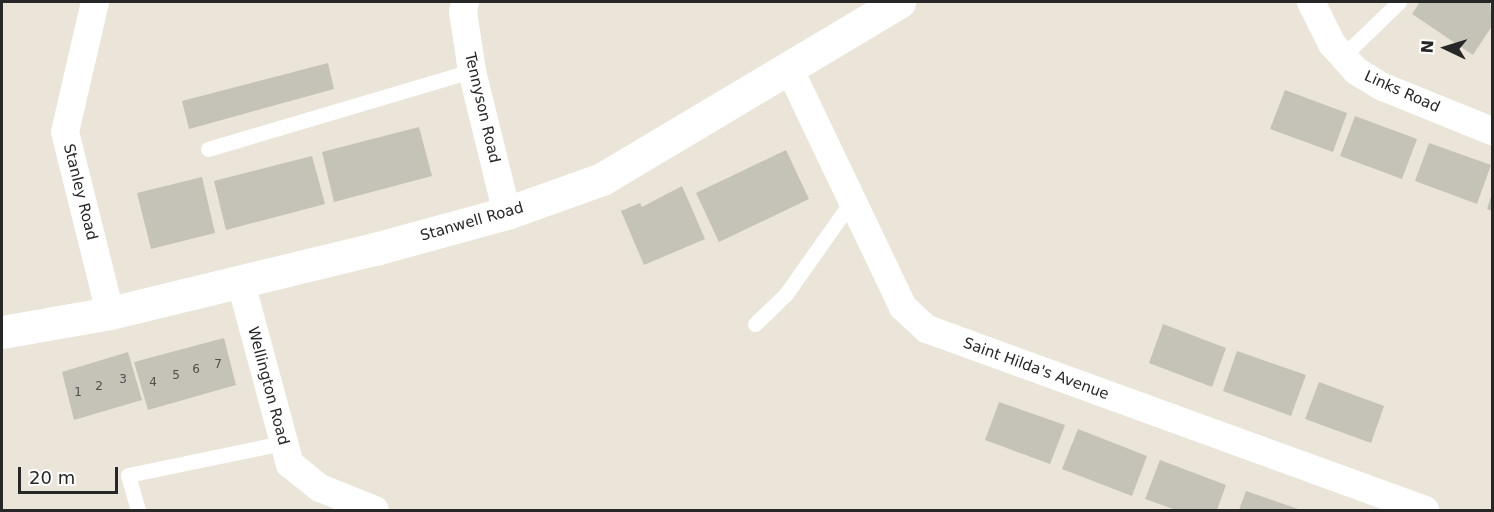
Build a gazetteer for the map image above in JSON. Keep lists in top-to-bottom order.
{
  "streets": {
    "street": [
      "Links Road",
      "Tennyson Road",
      "Stanley Road",
      "Stanwell Road",
      "Saint Hilda's Avenue",
      "Wellington Road"
    ]
  },
  "crossings": [
    ["Tennyson Road", "Stanwell Road"],
    ["Stanley Road", "Stanwell Road"],
    ["Stanwell Road", "Saint Hilda's Avenue"],
    ["Stanwell Road", "Wellington Road"]
  ],
  "house_numbers": [
    "7",
    "6",
    "5",
    "3",
    "4",
    "2",
    "1"
  ],
  "scale_bar": "20 m",
  "north": "left"
}
